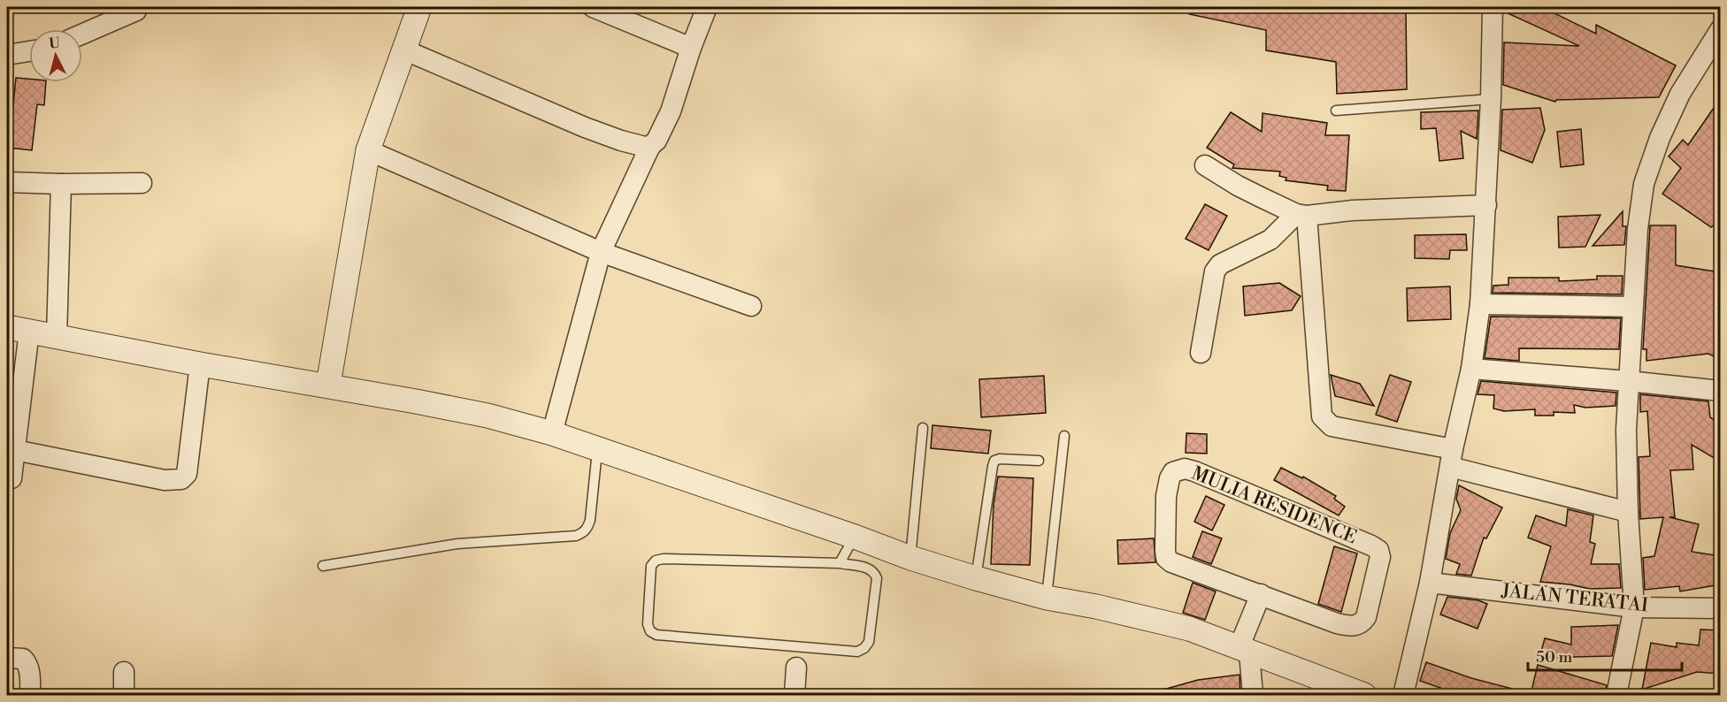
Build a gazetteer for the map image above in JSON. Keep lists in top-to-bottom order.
{
  "streets": {
    "street": ["MULIA RESIDENCE", "JALAN TERATAI"]
  },
  "scale_bar": "50 m",
  "north": "top"
}
